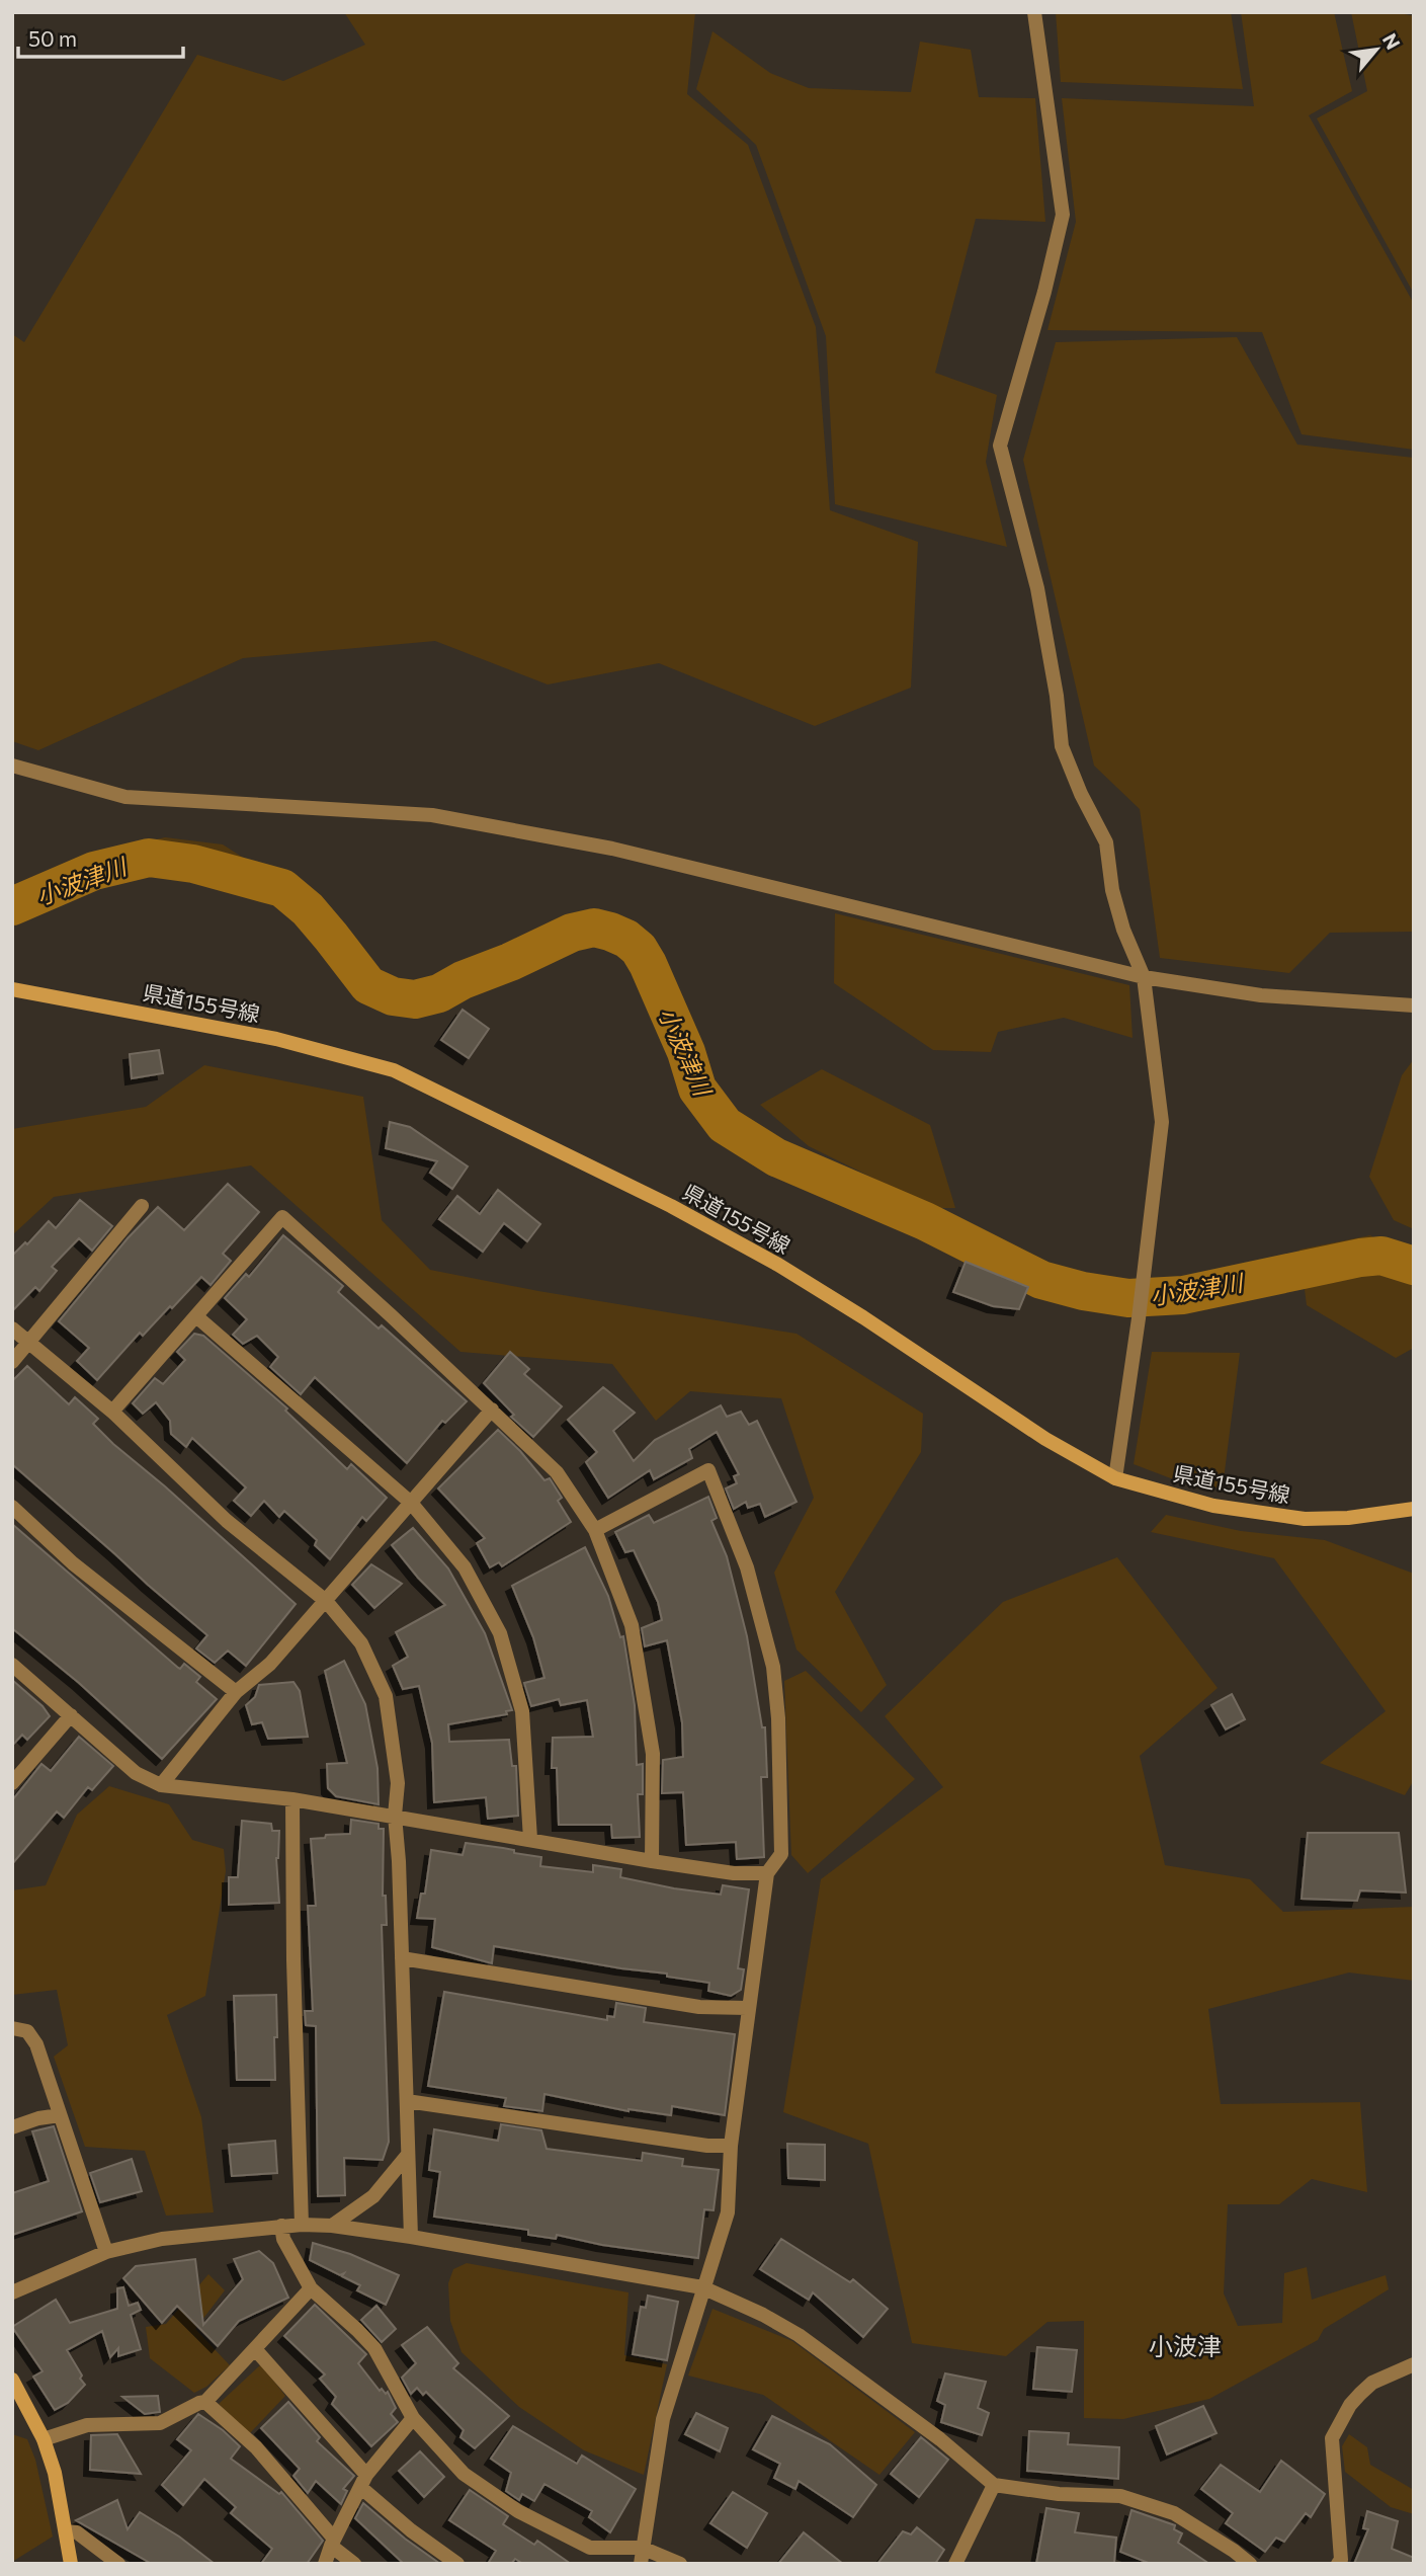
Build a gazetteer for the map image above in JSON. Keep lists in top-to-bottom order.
{
  "streets": {
    "main road": ["県道155号線"]
  },
  "districts": ["小波津"],
  "water": ["小波津川"],
  "scale_bar": "50 m",
  "north": "top right"
}
